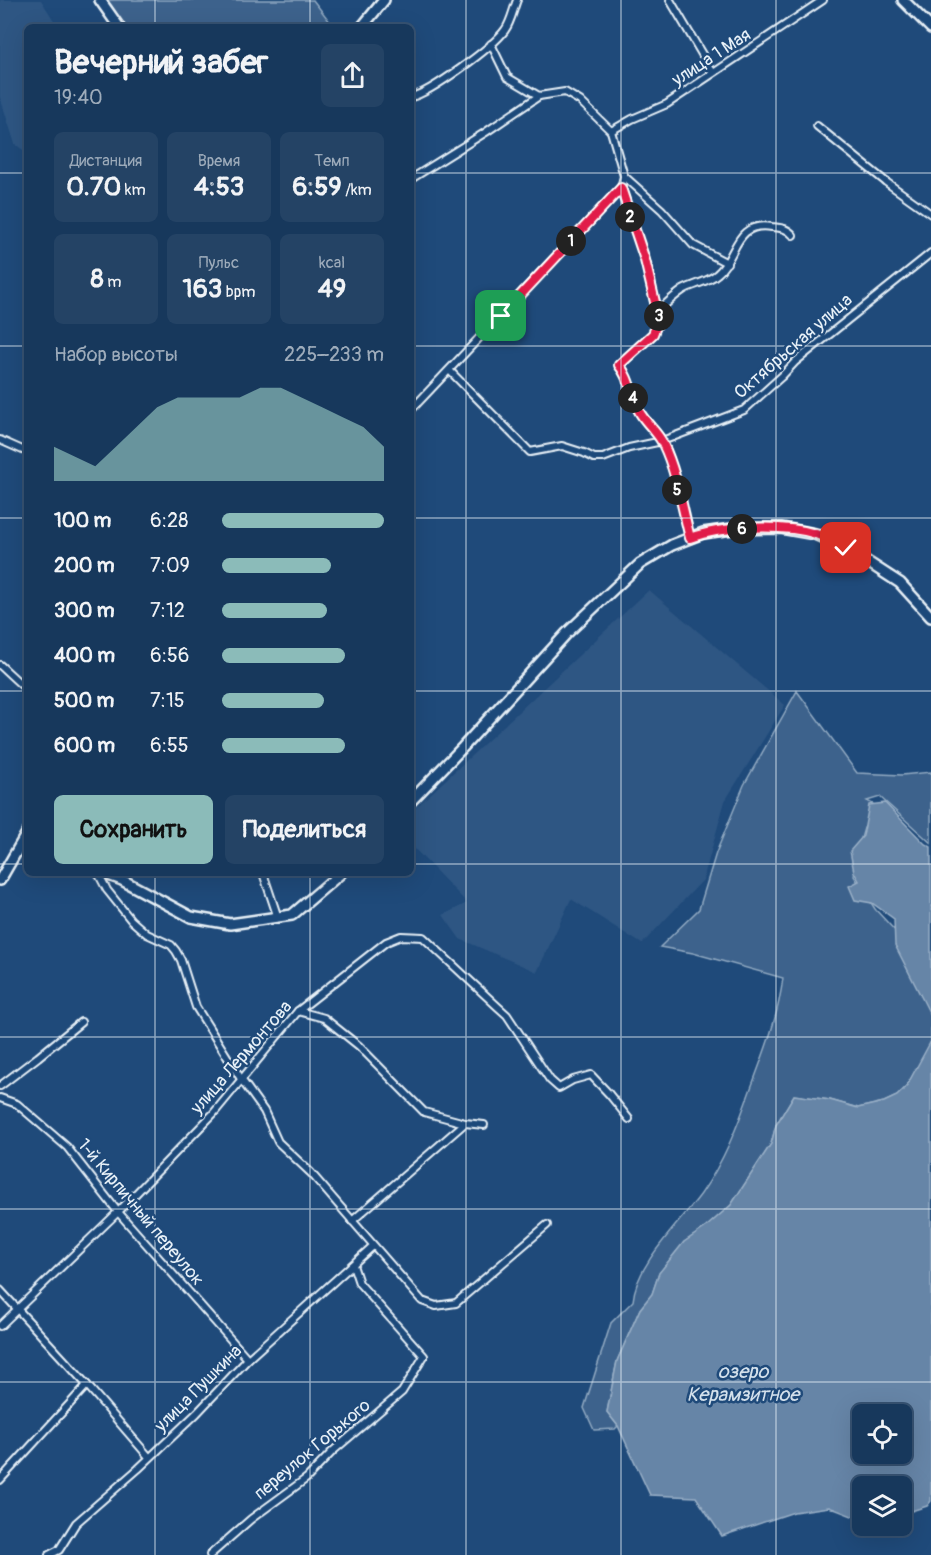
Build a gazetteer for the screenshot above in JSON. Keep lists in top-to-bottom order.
{
  "streets": {
    "street": [
      "улица 1 Мая",
      "Октябрьская улица",
      "улица Лермонтова",
      "1-й Кирпичный переулок",
      "улица Пушкина",
      "переулок Горького"
    ]
  },
  "crossings": [
    ["улица Лермонтова", "1-й Кирпичный переулок"],
    ["1-й Кирпичный переулок", "улица Пушкина"],
    ["улица Пушкина", "переулок Горького"]
  ],
  "water": ["озеро Керамзитное"],
  "page": {
    "heading": ["Вечерний забег", "19:40"],
    "stats": [
      ["Дистанция", "0.70 km"],
      ["Время", "4:53"],
      ["Темп", "6:59 /km"],
      ["8 m"],
      ["Пульс", "163 bpm"],
      ["kcal", "49"]
    ],
    "pins": [
      "2",
      "1",
      "3",
      "4",
      "5",
      "6"
    ],
    "chart": ["Набор высоты", "225–233 m"],
    "list": [
      {
        "name": "100 m",
        "note": "6:28"
      },
      {
        "name": "200 m",
        "note": "7:09"
      },
      {
        "name": "300 m",
        "note": "7:12"
      },
      {
        "name": "400 m",
        "note": "6:56"
      },
      {
        "name": "500 m",
        "note": "7:15"
      },
      {
        "name": "600 m",
        "note": "6:55"
      }
    ],
    "buttons": ["Сохранить", "Поделиться"]
  }
}
